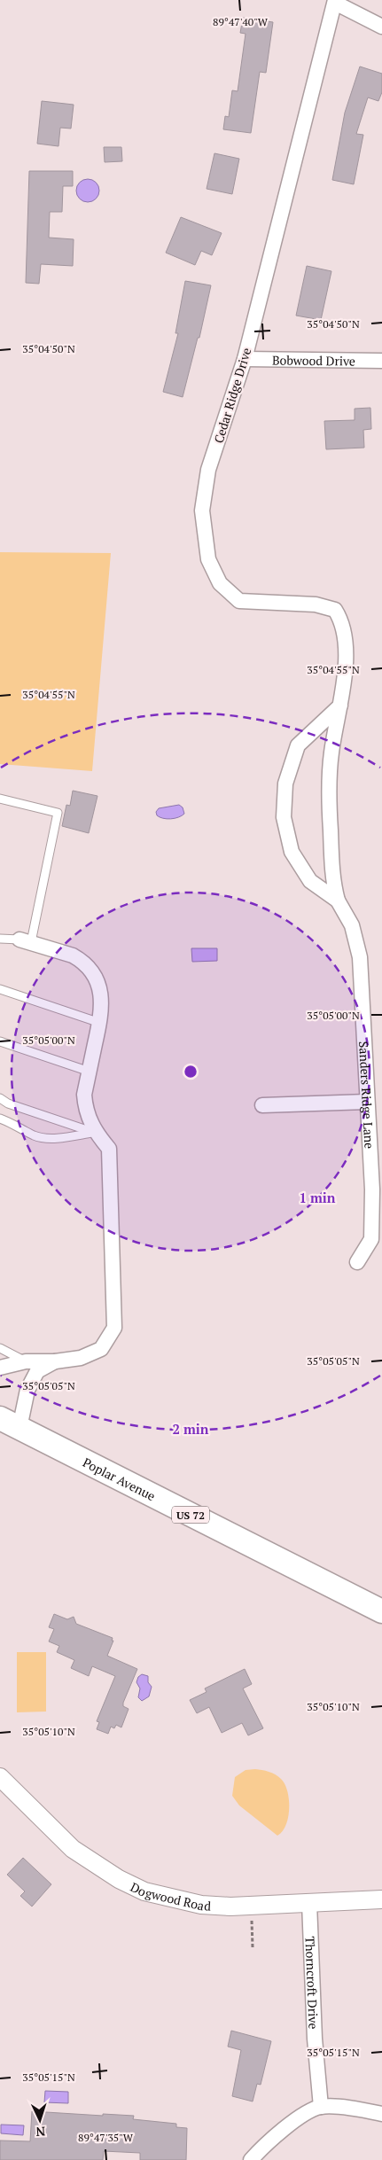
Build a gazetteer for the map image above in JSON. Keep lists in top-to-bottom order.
{
  "streets": {
    "main road": ["Poplar Avenue", "US 72"],
    "street": [
      "Bobwood Drive",
      "Cedar Ridge Drive",
      "Sanders Ridge Lane",
      "Dogwood Road",
      "Thorncroft Drive"
    ]
  },
  "crossings": [
    ["Bobwood Drive", "Cedar Ridge Drive"],
    ["Cedar Ridge Drive", "Sanders Ridge Lane"],
    ["Dogwood Road", "Thorncroft Drive"]
  ],
  "north": "bottom",
  "coordinates": [
    "89°47'40\"W",
    "35°04'50\"N",
    "35°04'55\"N",
    "35°05'00\"N",
    "35°05'05\"N",
    "35°05'10\"N",
    "35°05'15\"N",
    "89°47'35\"W"
  ],
  "rings": ["1 min", "2 min"]
}
